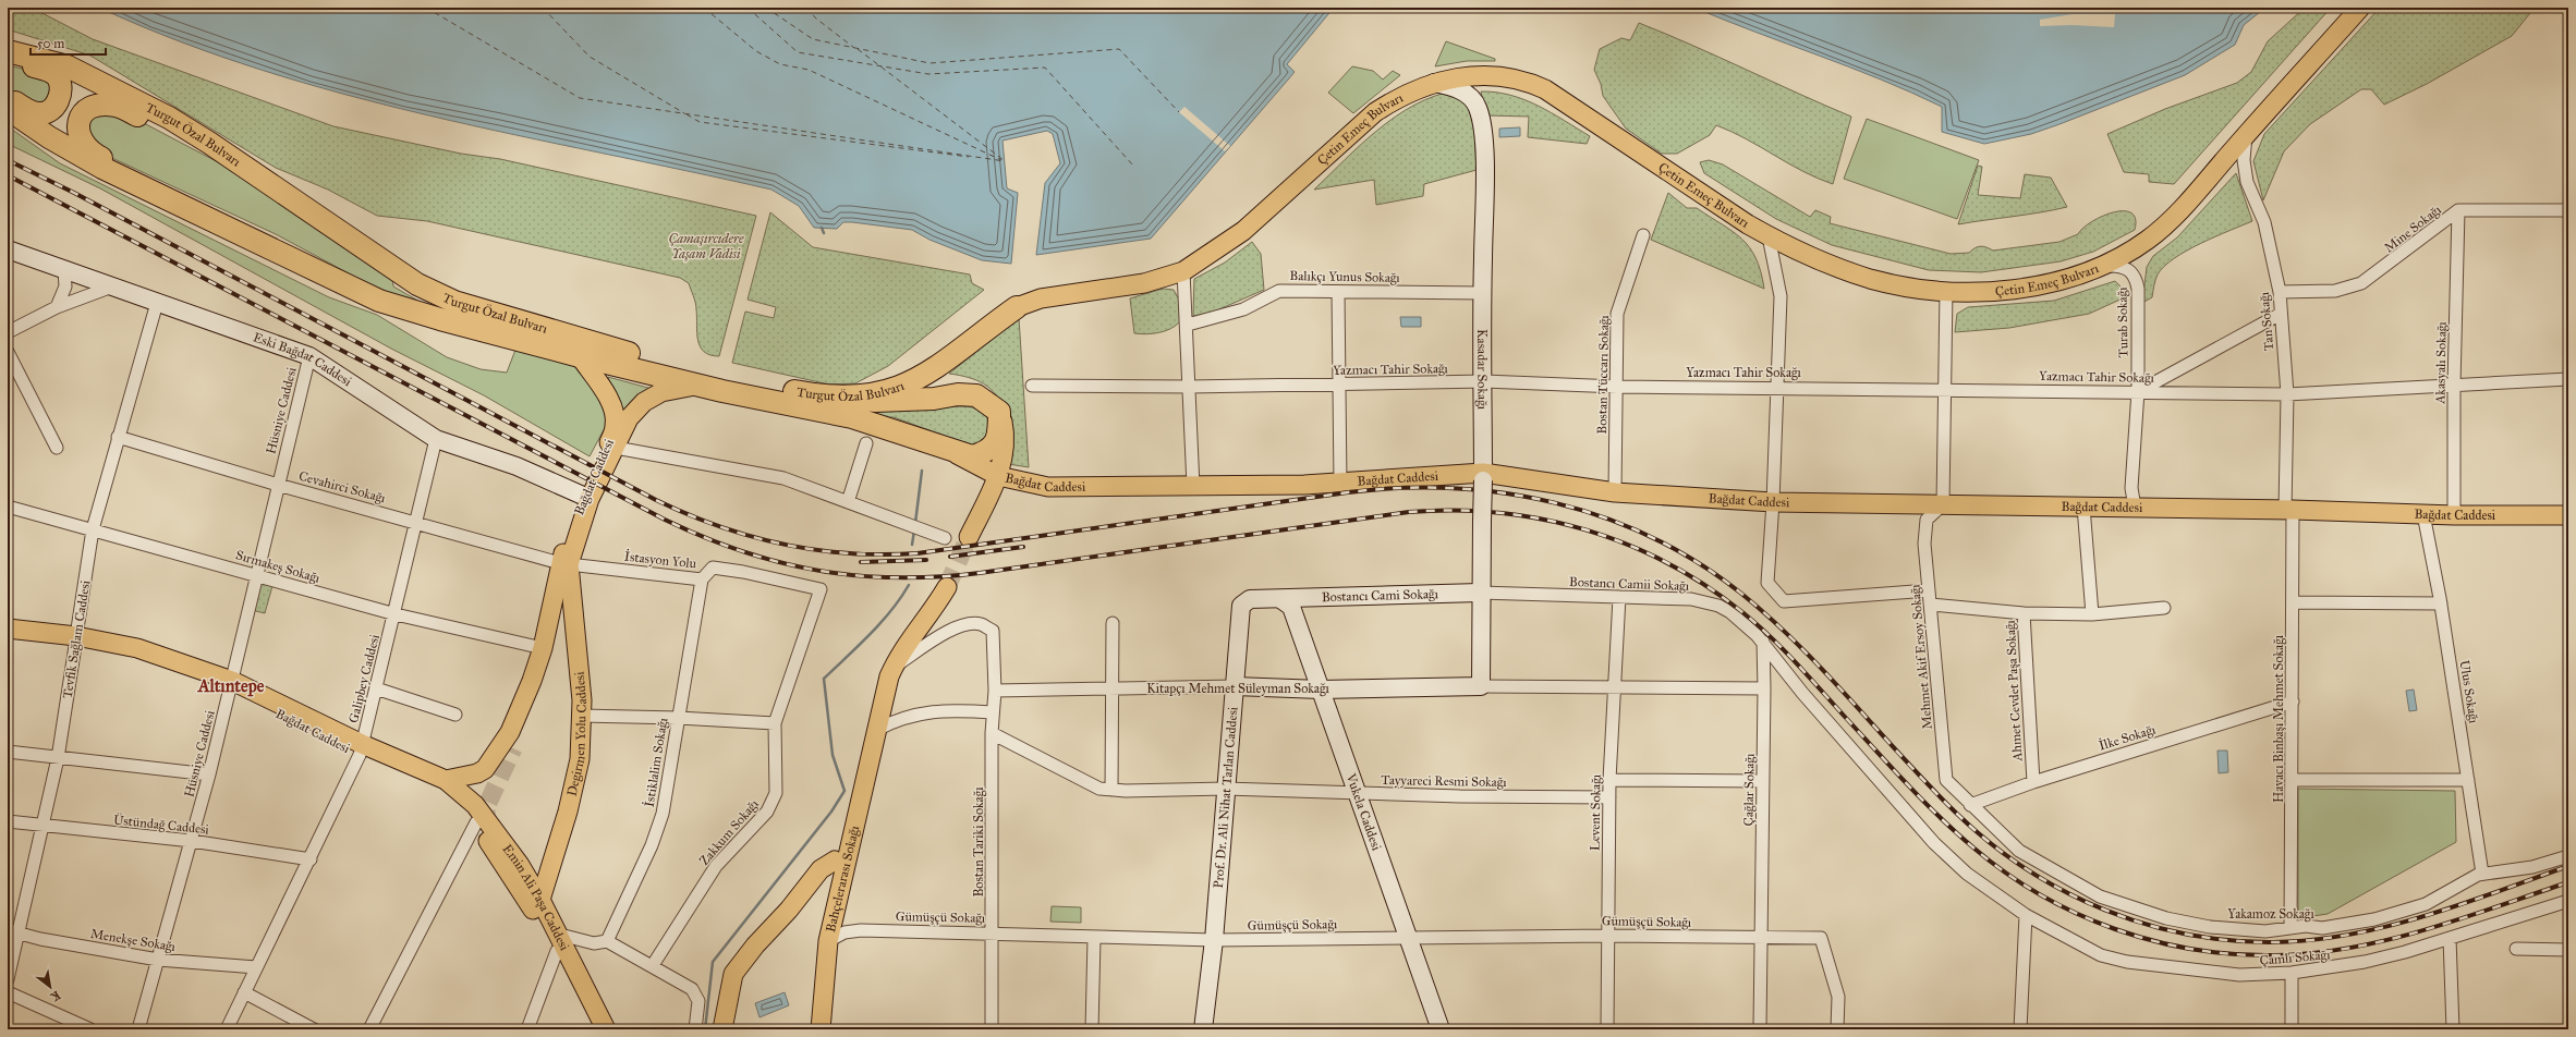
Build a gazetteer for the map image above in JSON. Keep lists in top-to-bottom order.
{
  "streets": {
    "highway": ["Turgut Özal Bulvarı"],
    "main road": [
      "Çetin Emeç Bulvarı",
      "Eski Bağdat Caddesi",
      "Kasadar Sokağı",
      "Bağdat Caddesi",
      "Bostancı Cami Sokağı",
      "Kitapçı Mehmet Süleyman Sokağı",
      "Degirmen Yolu Caddesi",
      "Prof. Dr. Ali Nihat Tarlan Caddesi",
      "Vukela Caddesi",
      "Bahçelerarası Sokağı",
      "Emin Ali Paşa Caddesi"
    ],
    "street": [
      "Mine Sokağı",
      "Balıkçı Yunus Sokağı",
      "Tan Sokağı",
      "Turab Sokağı",
      "Akasyalı Sokağı",
      "Yazmacı Tahir Sokağı",
      "Bostan Tüccarı Sokağı",
      "Hüsniye Caddesi",
      "Cevahirci Sokağı",
      "İstasyon Yolu",
      "Sırmakeş Sokağı",
      "Bostancı Camii Sokağı",
      "Tevfik Sağlam Caddesi",
      "Mehmet Akif Ersoy Sokağı",
      "Galipbey Caddesi",
      "Ahmet Cevdet Paşa Sokağı",
      "Ulus Sokağı",
      "Havacı Binbaşı Mehmet Sokağı",
      "İlke Sokağı",
      "İstiklalim Sokağı",
      "Tayyareci Resmi Sokağı",
      "Çağlar Sokağı",
      "Levent Sokağı",
      "Üstündağ Caddesi",
      "Zakkum Sokağı",
      "Bostan Tariki Sokağı",
      "Yakamoz Sokağı",
      "Gümüşçü Sokağı",
      "Menekşe Sokağı",
      "Çamlı Sokağı"
    ]
  },
  "crossings": [
    ["Çetin Emeç Bulvarı", "Turgut Özal Bulvarı"],
    ["Çetin Emeç Bulvarı", "Tan Sokağı"],
    ["Çetin Emeç Bulvarı", "Turab Sokağı"],
    ["Çetin Emeç Bulvarı", "Kasadar Sokağı"],
    ["Turgut Özal Bulvarı", "Bağdat Caddesi"],
    ["Mine Sokağı", "Tan Sokağı"],
    ["Mine Sokağı", "Akasyalı Sokağı"],
    ["Balıkçı Yunus Sokağı", "Kasadar Sokağı"],
    ["Tan Sokağı", "Yazmacı Tahir Sokağı"],
    ["Tan Sokağı", "Bağdat Caddesi"],
    ["Tan Sokağı", "Havacı Binbaşı Mehmet Sokağı"],
    ["Turab Sokağı", "Yazmacı Tahir Sokağı"],
    ["Turab Sokağı", "Bağdat Caddesi"],
    ["Eski Bağdat Caddesi", "Hüsniye Caddesi"],
    ["Eski Bağdat Caddesi", "Bağdat Caddesi"],
    ["Eski Bağdat Caddesi", "Tevfik Sağlam Caddesi"],
    ["Eski Bağdat Caddesi", "Galipbey Caddesi"],
    ["Akasyalı Sokağı", "Yazmacı Tahir Sokağı"],
    ["Akasyalı Sokağı", "Bağdat Caddesi"],
    ["Yazmacı Tahir Sokağı", "Kasadar Sokağı"],
    ["Yazmacı Tahir Sokağı", "Bostan Tüccarı Sokağı"],
    ["Kasadar Sokağı", "Bağdat Caddesi"],
    ["Kasadar Sokağı", "Bostancı Camii Sokağı"],
    ["Kasadar Sokağı", "Bostancı Cami Sokağı"],
    ["Kasadar Sokağı", "Kitapçı Mehmet Süleyman Sokağı"],
    ["Bostan Tüccarı Sokağı", "Bağdat Caddesi"],
    ["Hüsniye Caddesi", "Bağdat Caddesi"],
    ["Hüsniye Caddesi", "Cevahirci Sokağı"],
    ["Hüsniye Caddesi", "Sırmakeş Sokağı"],
    ["Hüsniye Caddesi", "Üstündağ Caddesi"],
    ["Hüsniye Caddesi", "Menekşe Sokağı"],
    ["Bağdat Caddesi", "Cevahirci Sokağı"],
    ["Bağdat Caddesi", "İstasyon Yolu"],
    ["Bağdat Caddesi", "Sırmakeş Sokağı"],
    ["Bağdat Caddesi", "Tevfik Sağlam Caddesi"],
    ["Bağdat Caddesi", "Mehmet Akif Ersoy Sokağı"],
    ["Bağdat Caddesi", "Galipbey Caddesi"],
    ["Bağdat Caddesi", "Ulus Sokağı"],
    ["Bağdat Caddesi", "Havacı Binbaşı Mehmet Sokağı"],
    ["Bağdat Caddesi", "Degirmen Yolu Caddesi"],
    ["Bağdat Caddesi", "Emin Ali Paşa Caddesi"],
    ["Cevahirci Sokağı", "İstasyon Yolu"],
    ["Cevahirci Sokağı", "Tevfik Sağlam Caddesi"],
    ["Cevahirci Sokağı", "Galipbey Caddesi"],
    ["Cevahirci Sokağı", "Degirmen Yolu Caddesi"],
    ["İstasyon Yolu", "Degirmen Yolu Caddesi"],
    ["İstasyon Yolu", "İstiklalim Sokağı"],
    ["İstasyon Yolu", "Zakkum Sokağı"],
    ["Sırmakeş Sokağı", "Tevfik Sağlam Caddesi"],
    ["Sırmakeş Sokağı", "Galipbey Caddesi"],
    ["Bostancı Camii Sokağı", "Bostancı Cami Sokağı"],
    ["Bostancı Camii Sokağı", "Çağlar Sokağı"],
    ["Bostancı Camii Sokağı", "Levent Sokağı"],
    ["Bostancı Camii Sokağı", "Çamlı Sokağı"],
    ["Bostancı Cami Sokağı", "Prof. Dr. Ali Nihat Tarlan Caddesi"],
    ["Bostancı Cami Sokağı", "Vukela Caddesi"],
    ["Tevfik Sağlam Caddesi", "Üstündağ Caddesi"],
    ["Tevfik Sağlam Caddesi", "Menekşe Sokağı"],
    ["Mehmet Akif Ersoy Sokağı", "İlke Sokağı"],
    ["Mehmet Akif Ersoy Sokağı", "Yakamoz Sokağı"],
    ["Galipbey Caddesi", "Üstündağ Caddesi"],
    ["Galipbey Caddesi", "Menekşe Sokağı"],
    ["Kitapçı Mehmet Süleyman Sokağı", "Prof. Dr. Ali Nihat Tarlan Caddesi"],
    ["Kitapçı Mehmet Süleyman Sokağı", "Vukela Caddesi"],
    ["Kitapçı Mehmet Süleyman Sokağı", "Bostan Tariki Sokağı"],
    ["Ahmet Cevdet Paşa Sokağı", "İlke Sokağı"],
    ["Ulus Sokağı", "Yakamoz Sokağı"],
    ["Havacı Binbaşı Mehmet Sokağı", "İlke Sokağı"],
    ["Havacı Binbaşı Mehmet Sokağı", "Yakamoz Sokağı"],
    ["Degirmen Yolu Caddesi", "Emin Ali Paşa Caddesi"],
    ["İlke Sokağı", "Yakamoz Sokağı"],
    ["Tayyareci Resmi Sokağı", "Prof. Dr. Ali Nihat Tarlan Caddesi"],
    ["Tayyareci Resmi Sokağı", "Vukela Caddesi"],
    ["Tayyareci Resmi Sokağı", "Levent Sokağı"],
    ["Tayyareci Resmi Sokağı", "Bostan Tariki Sokağı"],
    ["Çağlar Sokağı", "Gümüşçü Sokağı"],
    ["Prof. Dr. Ali Nihat Tarlan Caddesi", "Vukela Caddesi"],
    ["Prof. Dr. Ali Nihat Tarlan Caddesi", "Gümüşçü Sokağı"],
    ["Vukela Caddesi", "Gümüşçü Sokağı"],
    ["Levent Sokağı", "Gümüşçü Sokağı"],
    ["Bostan Tariki Sokağı", "Bahçelerarası Sokağı"],
    ["Bostan Tariki Sokağı", "Gümüşçü Sokağı"],
    ["Bahçelerarası Sokağı", "Gümüşçü Sokağı"]
  ],
  "districts": ["Altıntepe"],
  "parks": ["Çamaşırcıdere Yaşam Vadisi"],
  "scale_bar": "50 m",
  "north": "bottom right"
}
